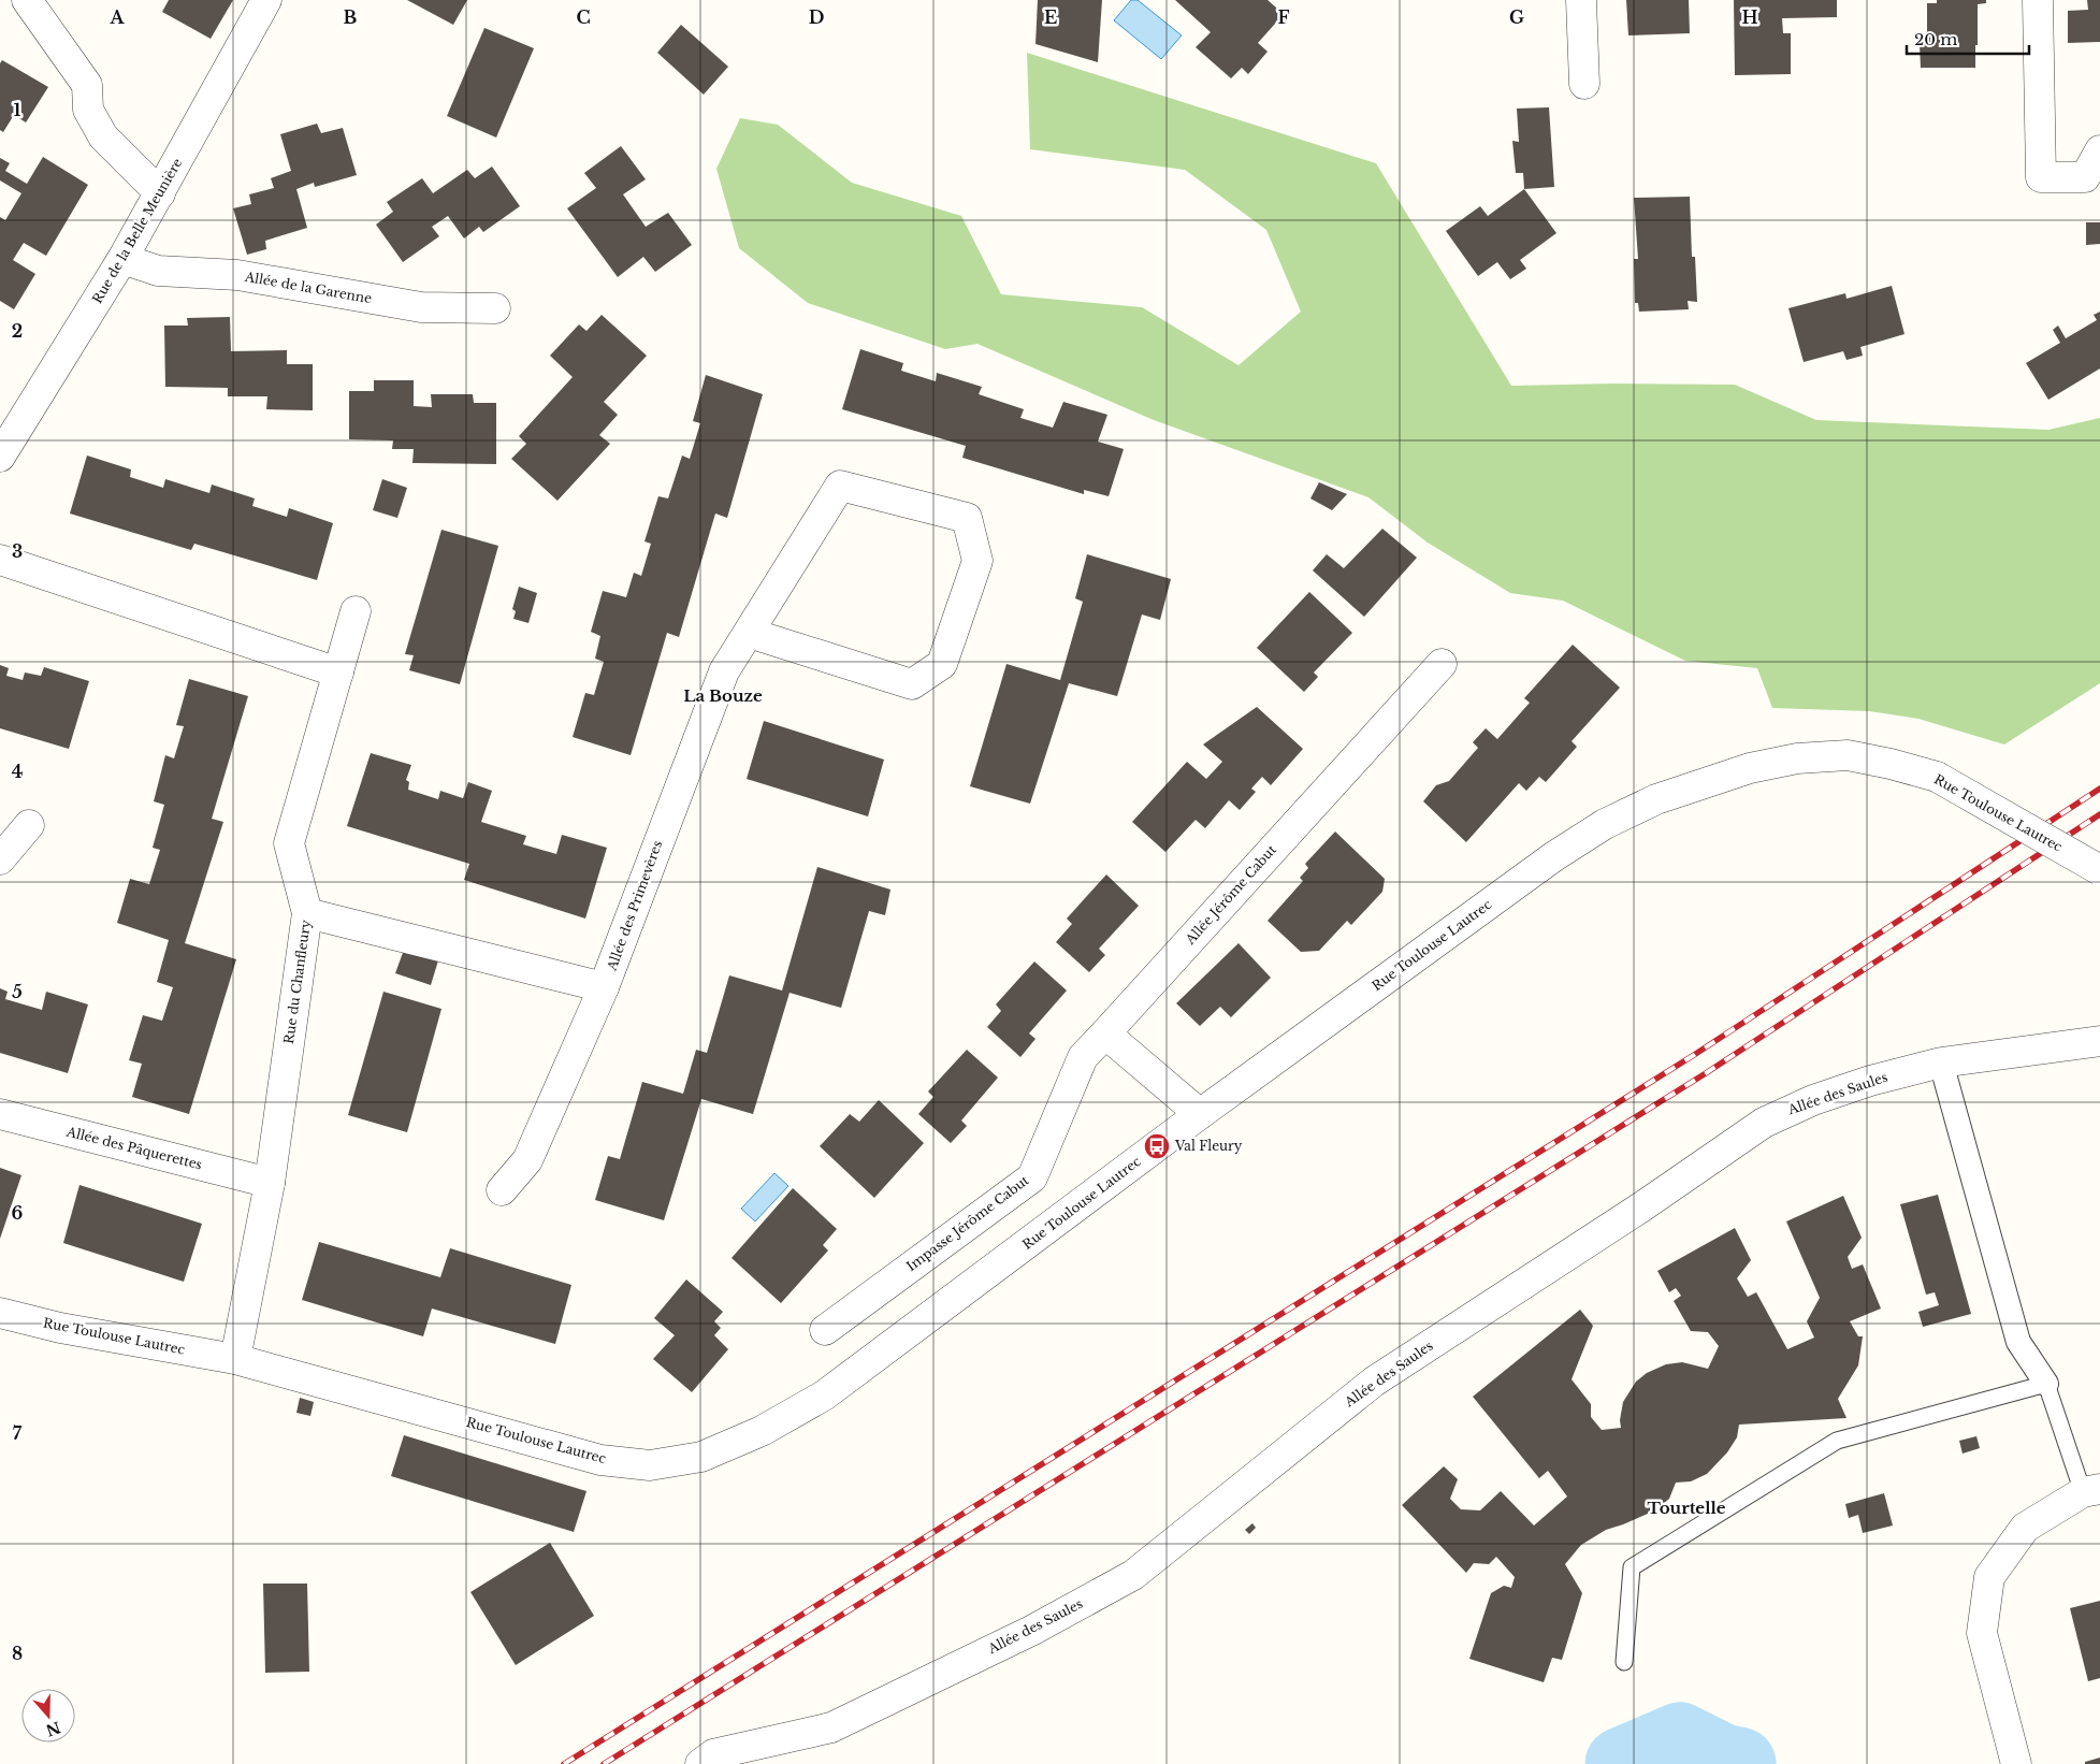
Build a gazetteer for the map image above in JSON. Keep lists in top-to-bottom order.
{
  "streets": {
    "street": [
      "Rue de la Belle Meunière",
      "Allée de la Garenne",
      "Rue Toulouse Lautrec",
      "Allée Jérôme Cabut",
      "Allée des Primevères",
      "Rue du Chanfleury",
      "Allée des Saules",
      "Allée des Pâquerettes",
      "Impasse Jérôme Cabut"
    ]
  },
  "crossings": [
    ["Rue de la Belle Meunière", "Allée de la Garenne"],
    ["Rue Toulouse Lautrec", "Rue du Chanfleury"],
    ["Allée Jérôme Cabut", "Impasse Jérôme Cabut"],
    ["Allée des Primevères", "Rue du Chanfleury"],
    ["Rue du Chanfleury", "Allée des Pâquerettes"]
  ],
  "districts": ["La Bouze", "Tourtelle"],
  "places": {
    "bus stop": ["Val Fleury"]
  },
  "scale_bar": "20 m",
  "north": "bottom",
  "grid": {
    "columns": [
      "A",
      "B",
      "C",
      "D",
      "E",
      "F",
      "G",
      "H"
    ],
    "rows": [
      "1",
      "2",
      "3",
      "4",
      "5",
      "6",
      "7",
      "8"
    ]
  }
}
